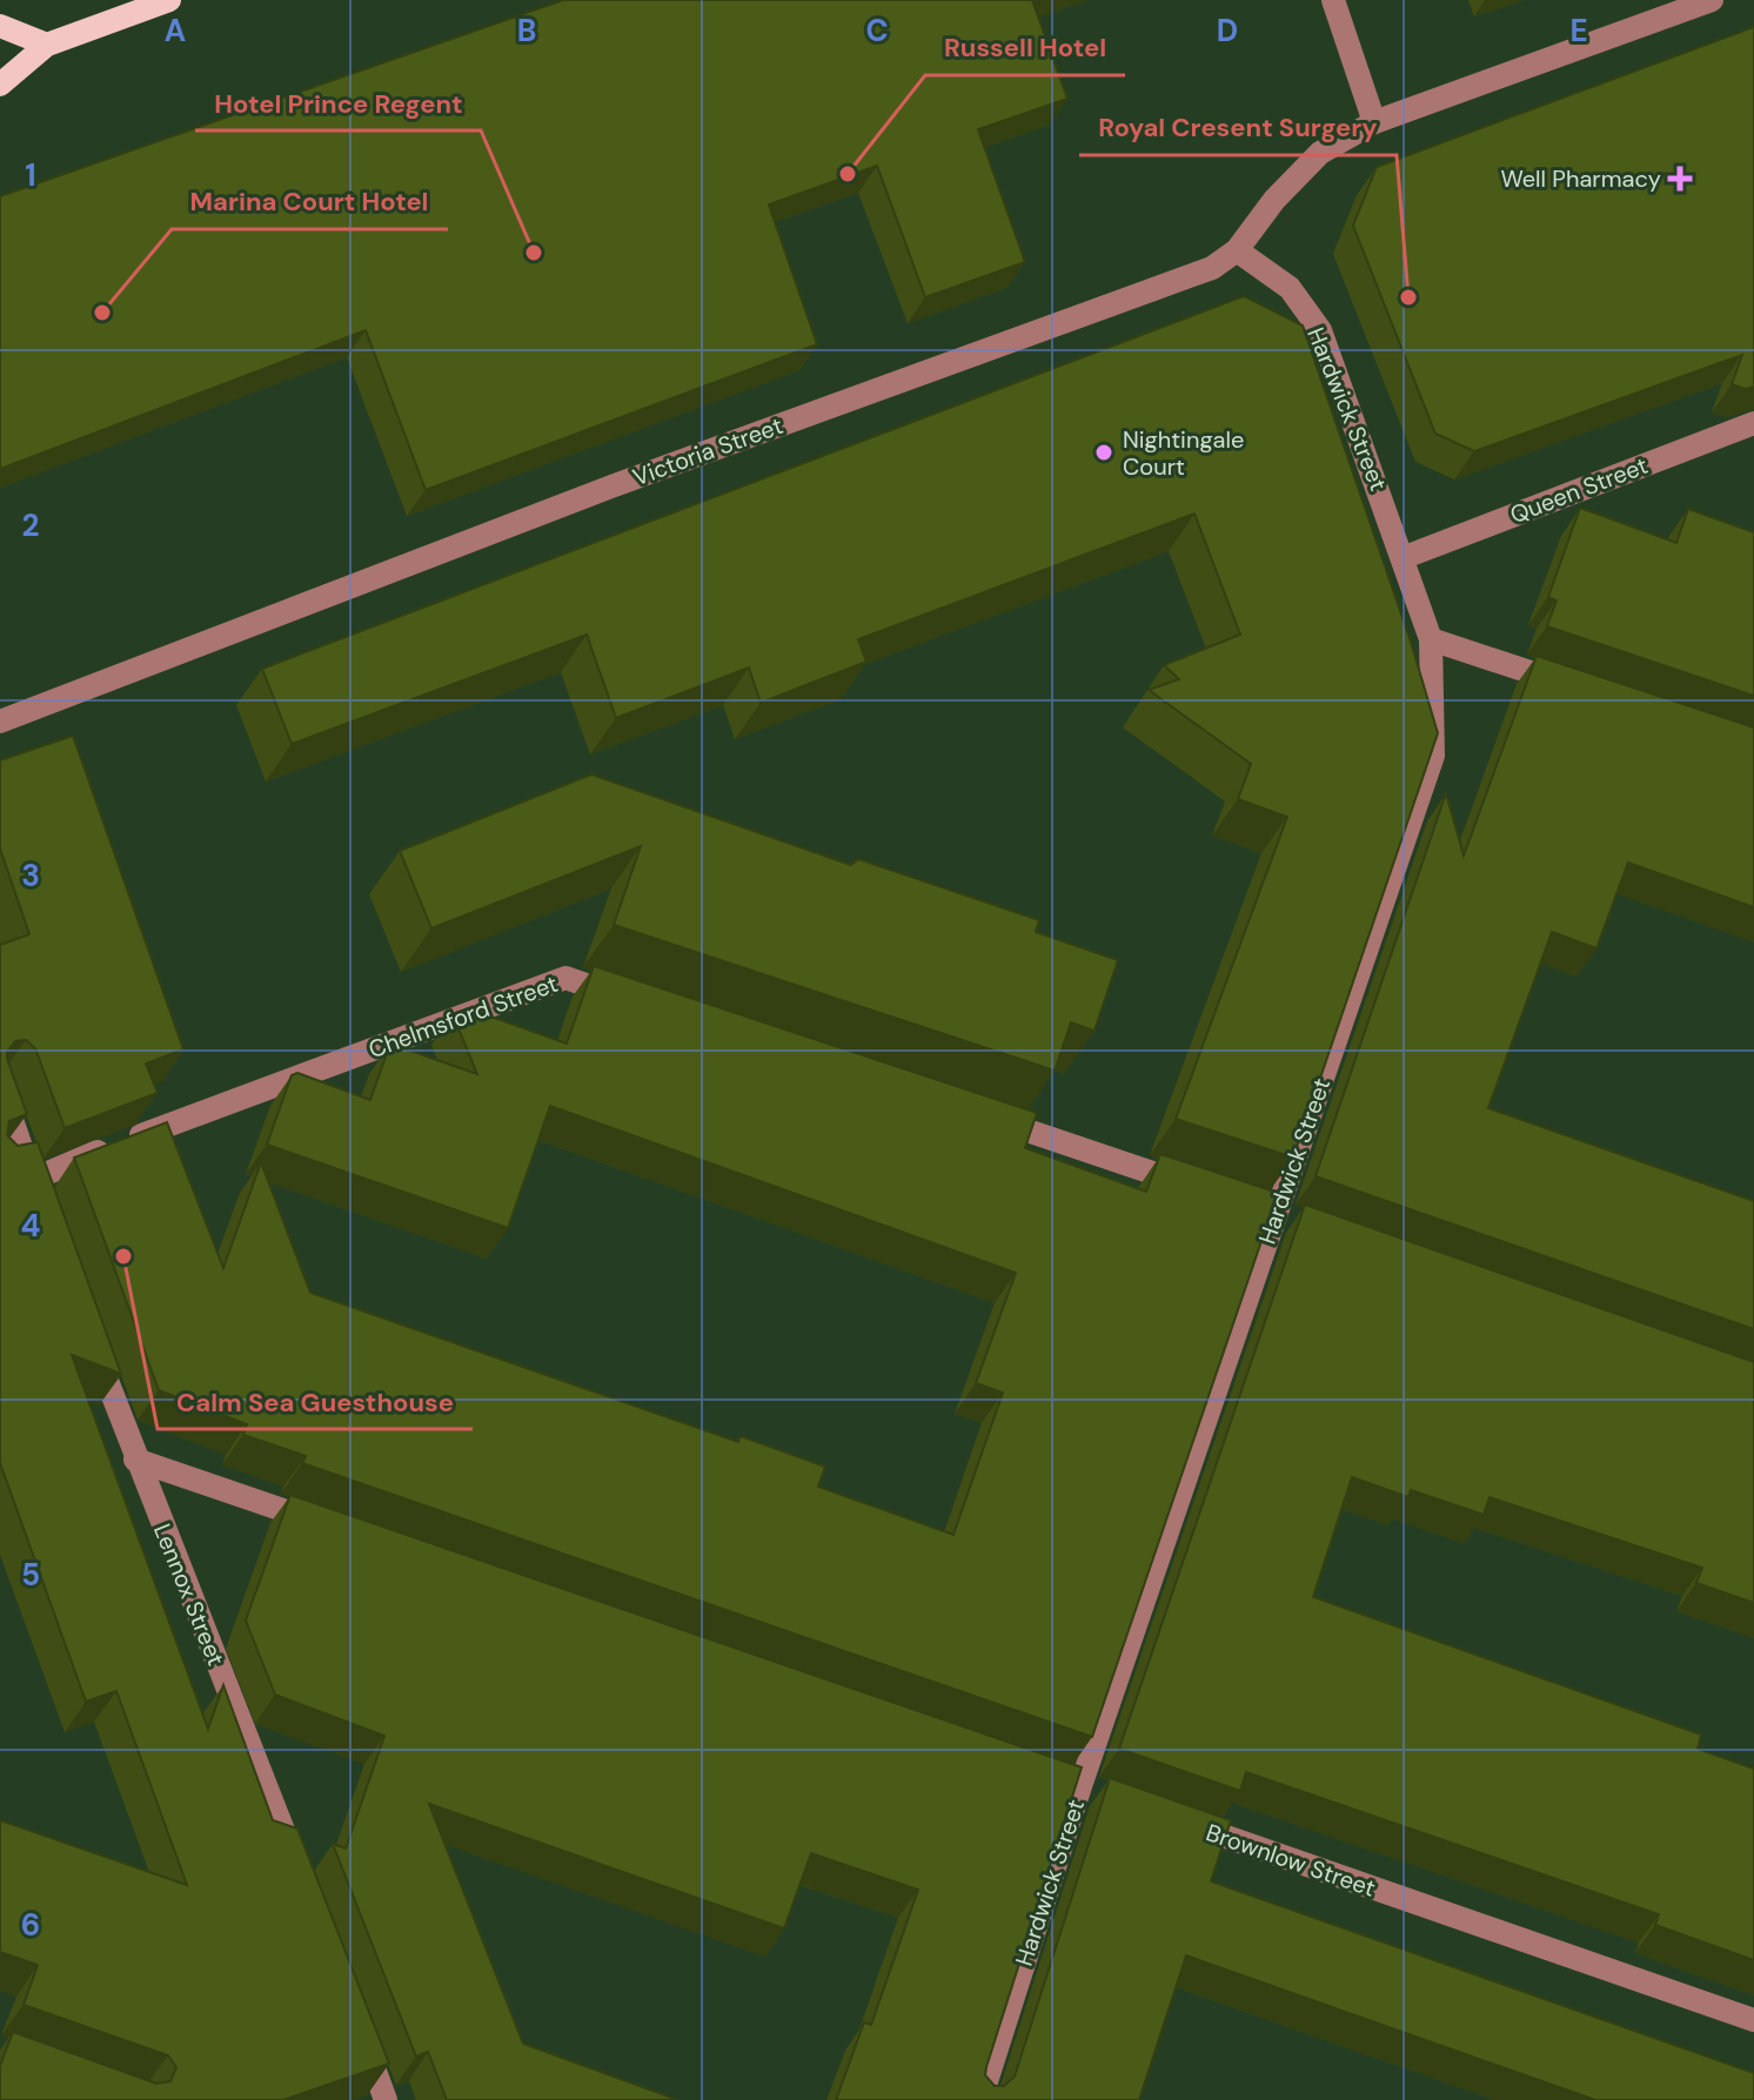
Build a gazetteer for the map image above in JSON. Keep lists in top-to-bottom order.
{
  "streets": {
    "street": [
      "Hardwick Street",
      "Victoria Street",
      "Queen Street",
      "Chelmsford Street",
      "Lennox Street",
      "Brownlow Street"
    ]
  },
  "crossings": [
    ["Hardwick Street", "Victoria Street"],
    ["Hardwick Street", "Queen Street"]
  ],
  "places": {
    "other": [
      "Russell Hotel",
      "Hotel Prince Regent",
      "Royal Cresent Surgery",
      "Marina Court Hotel",
      "Nightingale Court",
      "Calm Sea Guesthouse"
    ],
    "health": ["Well Pharmacy"]
  },
  "grid": {
    "columns": [
      "A",
      "B",
      "C",
      "D",
      "E"
    ],
    "rows": [
      "1",
      "2",
      "3",
      "4",
      "5",
      "6"
    ]
  }
}
